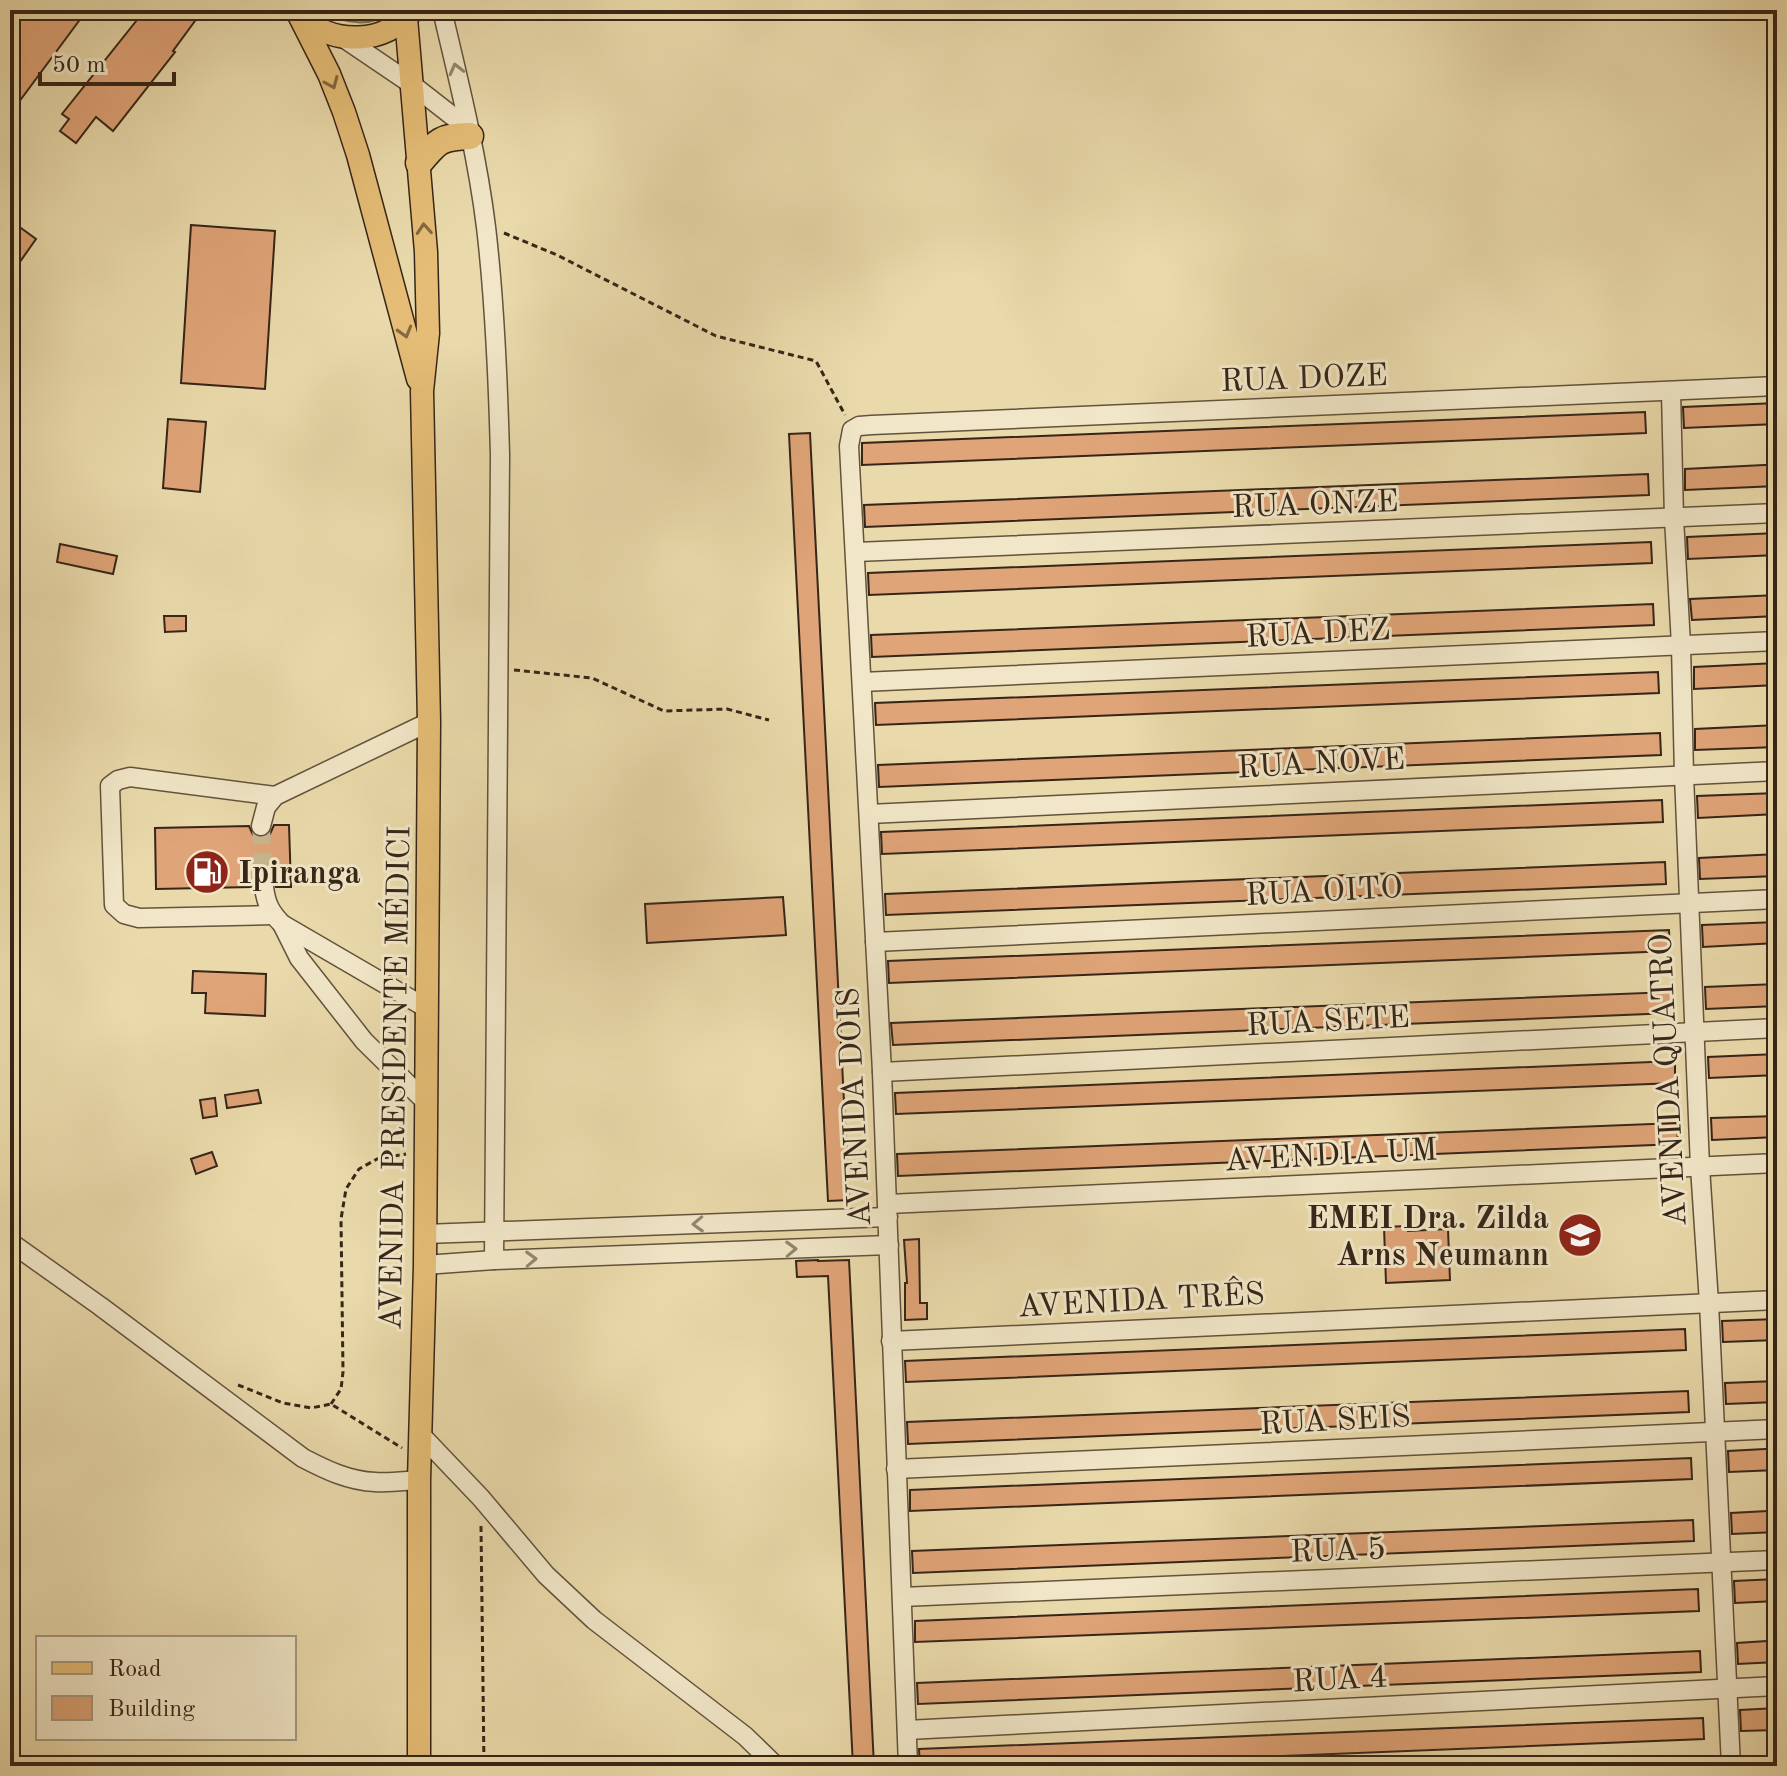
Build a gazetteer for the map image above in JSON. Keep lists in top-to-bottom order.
{
  "streets": {
    "main road": ["AVENIDA PRESIDENTE MÉDICI"],
    "street": [
      "RUA DOZE",
      "RUA ONZE",
      "RUA DEZ",
      "RUA NOVE",
      "RUA OITO",
      "RUA SETE",
      "AVENIDA QUATRO",
      "AVENIDA DOIS",
      "AVENDIA UM",
      "AVENIDA TRÊS",
      "RUA SEIS",
      "RUA 5",
      "RUA 4"
    ]
  },
  "crossings": [
    ["RUA DOZE", "AVENIDA QUATRO"],
    ["RUA DOZE", "AVENIDA DOIS"],
    ["RUA ONZE", "AVENIDA QUATRO"],
    ["RUA ONZE", "AVENIDA DOIS"],
    ["RUA DEZ", "AVENIDA QUATRO"],
    ["RUA DEZ", "AVENIDA DOIS"],
    ["RUA NOVE", "AVENIDA QUATRO"],
    ["RUA NOVE", "AVENIDA DOIS"],
    ["RUA OITO", "AVENIDA QUATRO"],
    ["RUA OITO", "AVENIDA DOIS"],
    ["RUA SETE", "AVENIDA QUATRO"],
    ["RUA SETE", "AVENIDA DOIS"],
    ["AVENIDA PRESIDENTE MÉDICI", "AVENDIA UM"],
    ["AVENIDA QUATRO", "AVENDIA UM"],
    ["AVENIDA QUATRO", "AVENIDA TRÊS"],
    ["AVENIDA QUATRO", "RUA SEIS"],
    ["AVENIDA QUATRO", "RUA 5"],
    ["AVENIDA QUATRO", "RUA 4"],
    ["AVENIDA DOIS", "AVENDIA UM"],
    ["AVENIDA DOIS", "AVENIDA TRÊS"],
    ["AVENIDA DOIS", "RUA SEIS"],
    ["AVENIDA DOIS", "RUA 5"],
    ["AVENIDA DOIS", "RUA 4"]
  ],
  "places": {
    "fuel station": ["Ipiranga"],
    "school or university": ["EMEI Dra. Zilda Arns Neumann"]
  },
  "legend": ["Road", "Building"],
  "scale_bar": "50 m"
}
